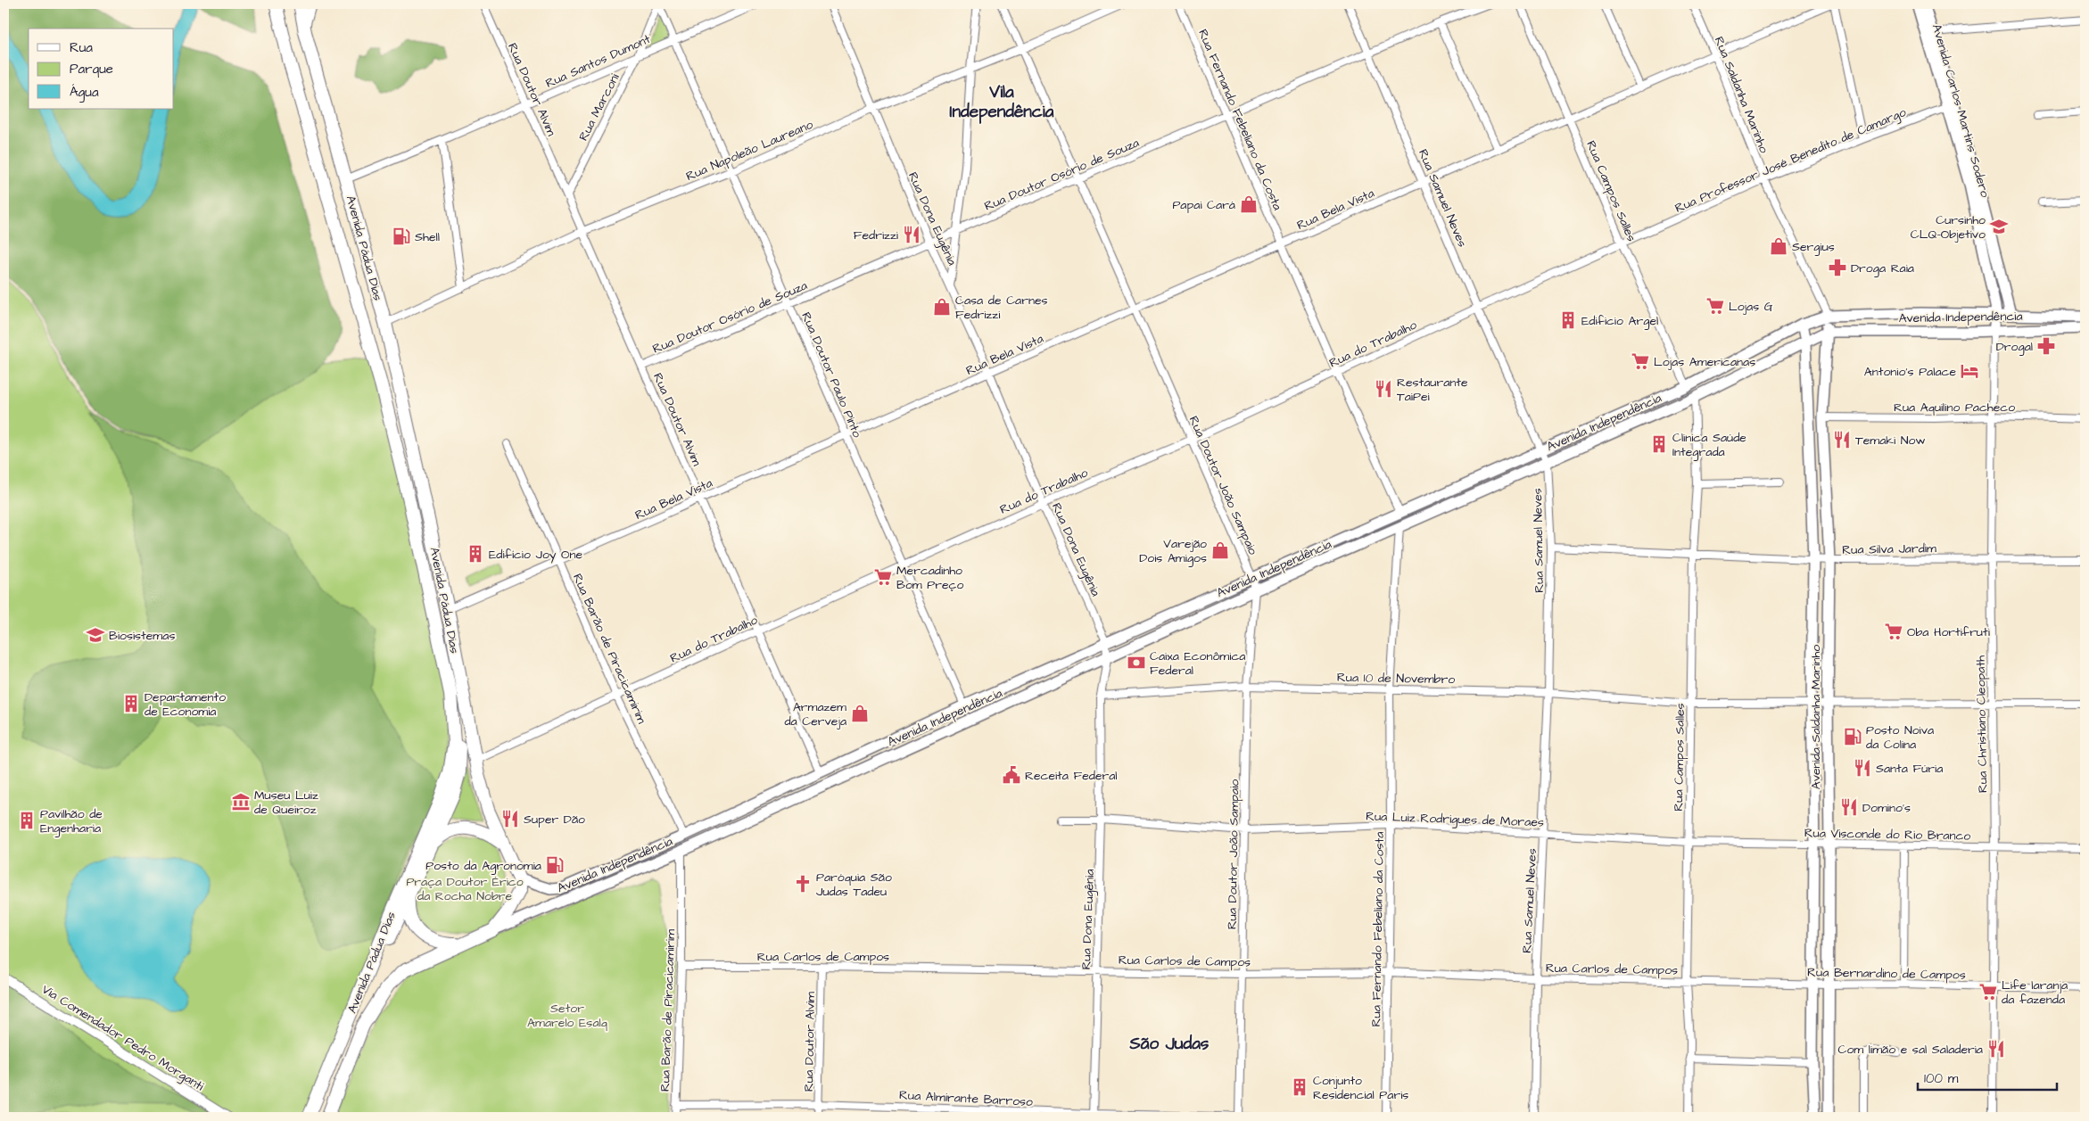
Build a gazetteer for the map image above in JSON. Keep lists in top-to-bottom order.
{
  "streets": {
    "highway": ["Avenida Pádua Dias"],
    "main road": ["Avenida Carlos Martins Sodero", "Avenida Independência", "Avenida Saldanha Marinho"],
    "street": [
      "Rua Santos Dumont",
      "Rua Doutor Alvim",
      "Rua Saldanha Marinho",
      "Rua Marconi",
      "Rua Fernando Febeliano da Costa",
      "Rua Napoleão Laureano",
      "Rua Professor José Benedito de Camargo",
      "Rua Doutor Osório de Souza",
      "Rua Campos Salles",
      "Rua Samuel Neves",
      "Rua Bela Vista",
      "Rua Dona Eugênia",
      "Rua do Trabalho",
      "Rua Doutor Paulo Pinto",
      "Rua Aquilino Pacheco",
      "Rua Doutor João Sampaio",
      "Rua Silva Jardim",
      "Rua Barão de Piracicamirim",
      "Rua 10 de Novembro",
      "Rua Christiano Cleopath",
      "Rua Luiz Rodrigues de Moraes",
      "Rua Visconde do Rio Branco",
      "Rua Carlos de Campos",
      "Rua Bernardino de Campos",
      "Via Comendador Pedro Morganti",
      "Rua Almirante Barroso"
    ]
  },
  "crossings": [
    ["Rua Santos Dumont", "Rua Doutor Alvim"],
    ["Rua Santos Dumont", "Rua Marconi"],
    ["Rua Santos Dumont", "Avenida Pádua Dias"],
    ["Rua Santos Dumont", "Rua Doutor Paulo Pinto"],
    ["Rua Doutor Alvim", "Rua Marconi"],
    ["Rua Doutor Alvim", "Rua Napoleão Laureano"],
    ["Rua Doutor Alvim", "Rua Doutor Osório de Souza"],
    ["Rua Doutor Alvim", "Rua Bela Vista"],
    ["Rua Doutor Alvim", "Avenida Independência"],
    ["Rua Doutor Alvim", "Rua do Trabalho"],
    ["Rua Doutor Alvim", "Rua Carlos de Campos"],
    ["Rua Doutor Alvim", "Rua Almirante Barroso"],
    ["Rua Saldanha Marinho", "Rua Professor José Benedito de Camargo"],
    ["Rua Saldanha Marinho", "Rua Bela Vista"],
    ["Rua Saldanha Marinho", "Avenida Independência"],
    ["Rua Saldanha Marinho", "Avenida Saldanha Marinho"],
    ["Rua Marconi", "Rua Doutor Paulo Pinto"],
    ["Avenida Carlos Martins Sodero", "Rua Professor José Benedito de Camargo"],
    ["Avenida Carlos Martins Sodero", "Avenida Independência"],
    ["Avenida Carlos Martins Sodero", "Rua Christiano Cleopath"],
    ["Rua Fernando Febeliano da Costa", "Rua Doutor Osório de Souza"],
    ["Rua Fernando Febeliano da Costa", "Rua Bela Vista"],
    ["Rua Fernando Febeliano da Costa", "Avenida Independência"],
    ["Rua Fernando Febeliano da Costa", "Rua do Trabalho"],
    ["Rua Fernando Febeliano da Costa", "Rua 10 de Novembro"],
    ["Rua Fernando Febeliano da Costa", "Rua Luiz Rodrigues de Moraes"],
    ["Rua Fernando Febeliano da Costa", "Rua Carlos de Campos"],
    ["Rua Napoleão Laureano", "Rua Dona Eugênia"],
    ["Rua Napoleão Laureano", "Avenida Pádua Dias"],
    ["Rua Napoleão Laureano", "Rua Doutor Paulo Pinto"],
    ["Rua Napoleão Laureano", "Rua Doutor João Sampaio"],
    ["Rua Professor José Benedito de Camargo", "Rua Campos Salles"],
    ["Rua Professor José Benedito de Camargo", "Rua do Trabalho"],
    ["Rua Doutor Osório de Souza", "Rua Samuel Neves"],
    ["Rua Doutor Osório de Souza", "Rua Dona Eugênia"],
    ["Rua Doutor Osório de Souza", "Rua Doutor Paulo Pinto"],
    ["Rua Doutor Osório de Souza", "Rua Doutor João Sampaio"],
    ["Rua Campos Salles", "Rua Bela Vista"],
    ["Rua Campos Salles", "Avenida Independência"],
    ["Rua Campos Salles", "Rua do Trabalho"],
    ["Rua Campos Salles", "Rua Silva Jardim"],
    ["Rua Campos Salles", "Rua 10 de Novembro"],
    ["Rua Campos Salles", "Rua Luiz Rodrigues de Moraes"],
    ["Rua Campos Salles", "Rua Visconde do Rio Branco"],
    ["Rua Campos Salles", "Rua Carlos de Campos"],
    ["Rua Campos Salles", "Rua Bernardino de Campos"],
    ["Rua Samuel Neves", "Rua Bela Vista"],
    ["Rua Samuel Neves", "Avenida Independência"],
    ["Rua Samuel Neves", "Rua do Trabalho"],
    ["Rua Samuel Neves", "Rua Silva Jardim"],
    ["Rua Samuel Neves", "Rua 10 de Novembro"],
    ["Rua Samuel Neves", "Rua Luiz Rodrigues de Moraes"],
    ["Rua Samuel Neves", "Rua Carlos de Campos"],
    ["Rua Bela Vista", "Rua Dona Eugênia"],
    ["Rua Bela Vista", "Avenida Pádua Dias"],
    ["Rua Bela Vista", "Rua Doutor Paulo Pinto"],
    ["Rua Bela Vista", "Rua Doutor João Sampaio"],
    ["Rua Bela Vista", "Rua Barão de Piracicamirim"],
    ["Rua Dona Eugênia", "Avenida Independência"],
    ["Rua Dona Eugênia", "Rua do Trabalho"],
    ["Rua Dona Eugênia", "Rua 10 de Novembro"],
    ["Rua Dona Eugênia", "Rua Luiz Rodrigues de Moraes"],
    ["Rua Dona Eugênia", "Rua Carlos de Campos"],
    ["Rua Dona Eugênia", "Rua Almirante Barroso"],
    ["Avenida Pádua Dias", "Avenida Independência"],
    ["Avenida Pádua Dias", "Rua do Trabalho"],
    ["Avenida Independência", "Rua Doutor Paulo Pinto"],
    ["Avenida Independência", "Rua Doutor João Sampaio"],
    ["Avenida Independência", "Rua Barão de Piracicamirim"],
    ["Avenida Independência", "Avenida Saldanha Marinho"],
    ["Avenida Independência", "Rua Christiano Cleopath"],
    ["Rua do Trabalho", "Rua Doutor Paulo Pinto"],
    ["Rua do Trabalho", "Rua Doutor João Sampaio"],
    ["Rua do Trabalho", "Rua Barão de Piracicamirim"],
    ["Rua Aquilino Pacheco", "Avenida Saldanha Marinho"],
    ["Rua Aquilino Pacheco", "Rua Christiano Cleopath"],
    ["Rua Doutor João Sampaio", "Rua 10 de Novembro"],
    ["Rua Doutor João Sampaio", "Rua Luiz Rodrigues de Moraes"],
    ["Rua Doutor João Sampaio", "Rua Carlos de Campos"],
    ["Rua Doutor João Sampaio", "Rua Almirante Barroso"],
    ["Rua Silva Jardim", "Avenida Saldanha Marinho"],
    ["Rua Silva Jardim", "Rua Christiano Cleopath"],
    ["Rua Barão de Piracicamirim", "Rua Carlos de Campos"],
    ["Rua Barão de Piracicamirim", "Rua Almirante Barroso"],
    ["Rua 10 de Novembro", "Avenida Saldanha Marinho"],
    ["Rua 10 de Novembro", "Rua Christiano Cleopath"],
    ["Avenida Saldanha Marinho", "Rua Visconde do Rio Branco"],
    ["Avenida Saldanha Marinho", "Rua Bernardino de Campos"],
    ["Rua Christiano Cleopath", "Rua Visconde do Rio Branco"],
    ["Rua Christiano Cleopath", "Rua Bernardino de Campos"],
    ["Rua Luiz Rodrigues de Moraes", "Rua Visconde do Rio Branco"],
    ["Rua Carlos de Campos", "Rua Bernardino de Campos"]
  ],
  "districts": ["Vila Independência", "São Judas"],
  "parks": ["Praça Doutor Érico da Rocha Nobre", "Setor Amarelo Esalq"],
  "places": {
    "shop": [
      "Papai Cará",
      "Sergius",
      "Casa de Carnes Fedrizzi",
      "Varejão Dois Amigos",
      "Armazem da Cerveja"
    ],
    "school or university": ["Cursinho CLQ-Objetivo", "Biosistemas"],
    "restaurant": [
      "Fedrizzi",
      "Restaurante TaiPei",
      "Temaki Now",
      "Santa Fúria",
      "Domino's",
      "Super Dão",
      "Com limão e sal Saladeria"
    ],
    "fuel station": ["Shell", "Posto Noiva da Colina", "Posto da Agronomia"],
    "pharmacy": ["Droga Raia", "Drogal"],
    "supermarket": [
      "Lojas G",
      "Lojas Americanas",
      "Mercadinho Bom Preço",
      "Oba Hortifruti",
      "Life laranja da fazenda"
    ],
    "building": [
      "Edificio Argel",
      "Clinica Saúde Integrada",
      "Edifício Joy One",
      "Departamento de Economia",
      "Pavilhão de Engenharia",
      "Conjunto Residencial Paris"
    ],
    "hotel": ["Antonio's Palace"],
    "bank": ["Caixa Econômica Federal"],
    "public building": ["Receita Federal"],
    "museum": ["Museu Luiz de Queiroz"],
    "church": ["Paróquia São Judas Tadeu"]
  },
  "legend": ["Rua", "Parque", "Água"],
  "scale_bar": "100 m"
}
